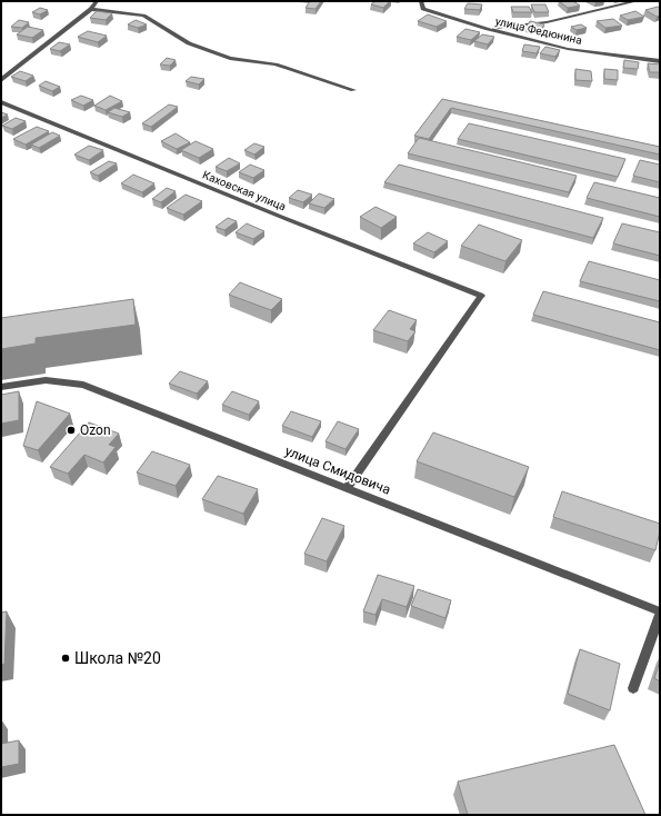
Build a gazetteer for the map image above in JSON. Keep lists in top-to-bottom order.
{
  "streets": {
    "street": ["улица Федюнина", "Каховская улица", "улица Смидовича"]
  },
  "crossings": [
    ["Каховская улица", "улица Смидовича"]
  ],
  "places": ["Ozon", "Школа №20"]
}
